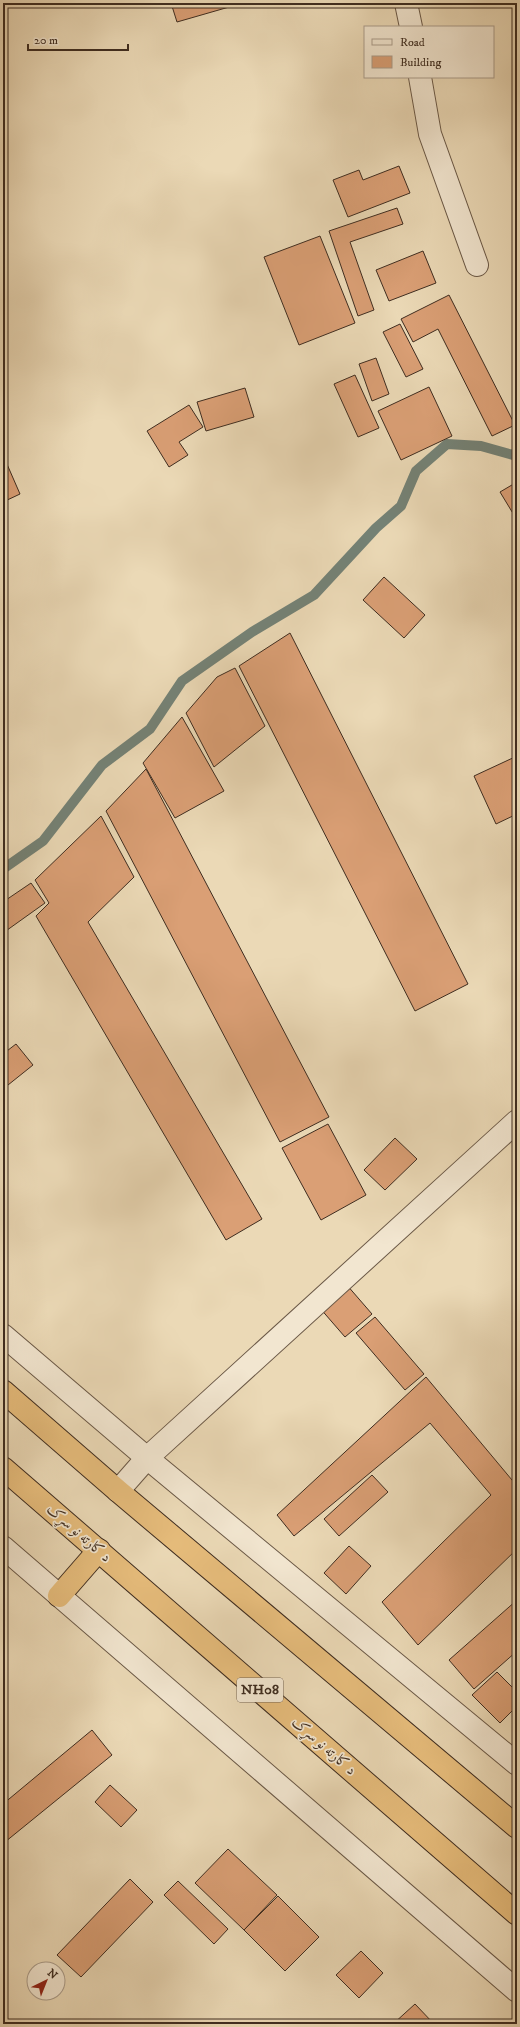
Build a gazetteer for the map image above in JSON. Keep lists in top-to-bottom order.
{
  "streets": {
    "highway": ["د کارته نو سړک", "NH08"]
  },
  "legend": ["Road", "Building"],
  "scale_bar": "20 m",
  "north": "top right"
}
